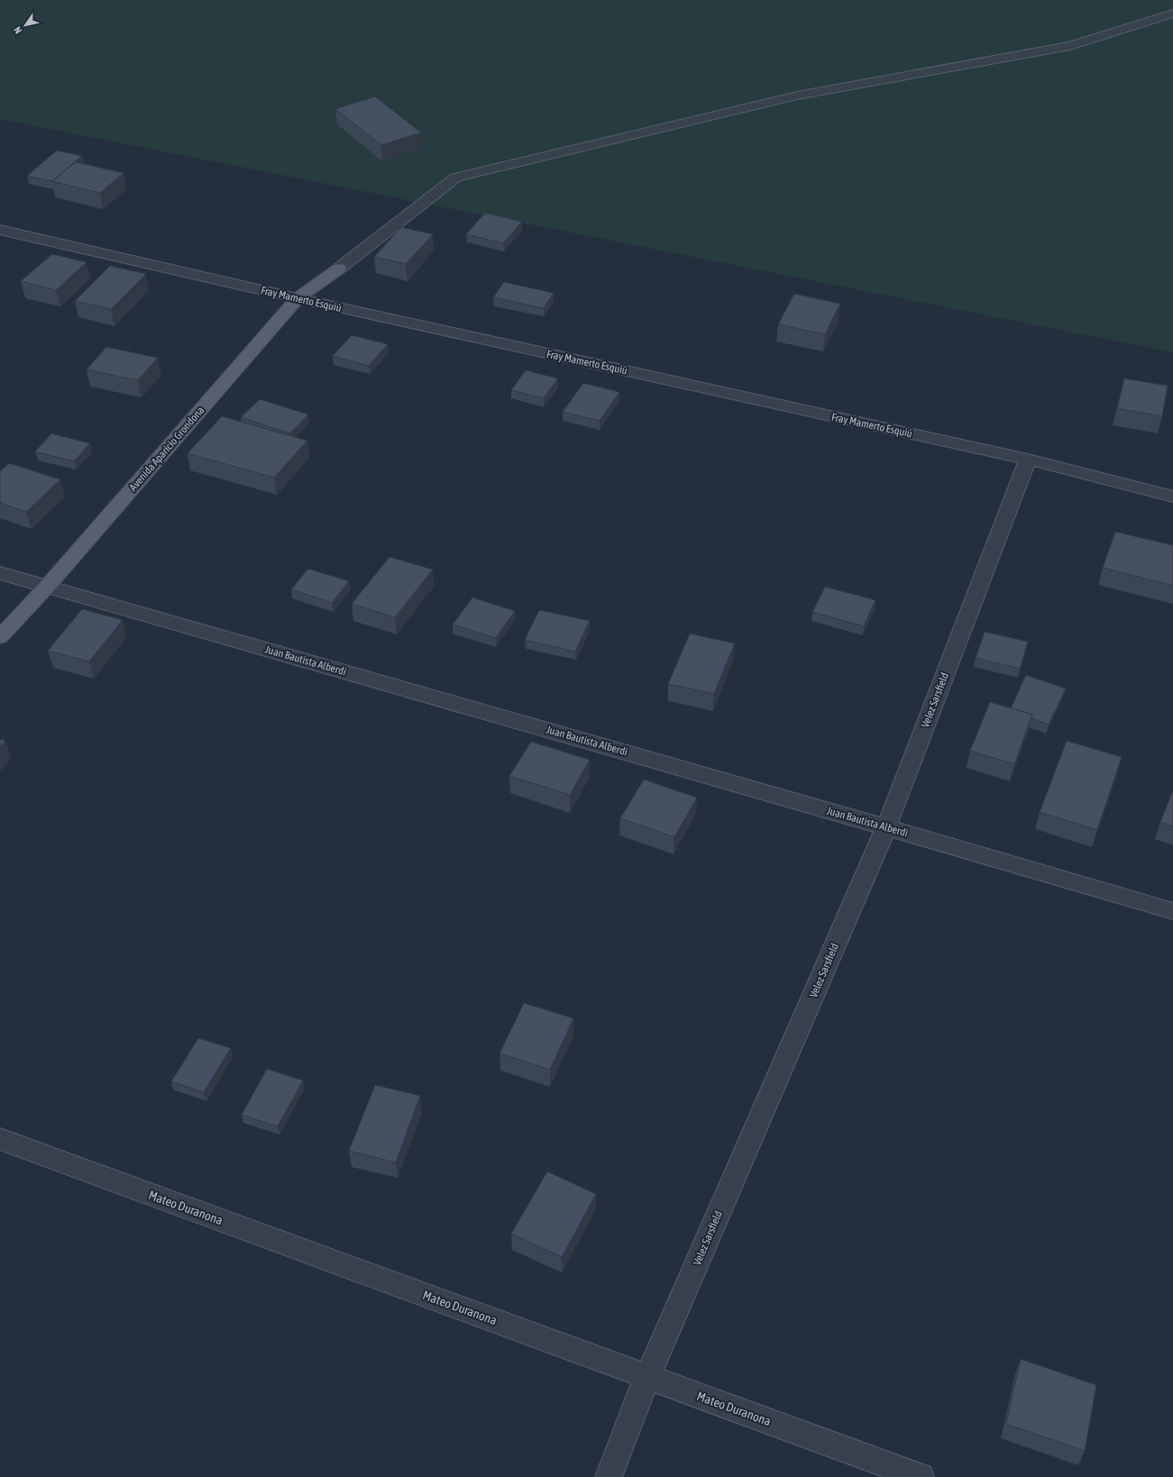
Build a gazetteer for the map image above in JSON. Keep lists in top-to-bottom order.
{
  "streets": {
    "main road": ["Avenida Aparicio Grondona"],
    "street": [
      "Fray Mamerto Esquiú",
      "Juan Bautista Alberdi",
      "Velez Sarsfield",
      "Mateo Duranona"
    ]
  },
  "crossings": [
    ["Fray Mamerto Esquiú", "Avenida Aparicio Grondona"],
    ["Fray Mamerto Esquiú", "Velez Sarsfield"],
    ["Avenida Aparicio Grondona", "Juan Bautista Alberdi"],
    ["Juan Bautista Alberdi", "Velez Sarsfield"],
    ["Velez Sarsfield", "Mateo Duranona"]
  ],
  "north": "bottom left"
}
